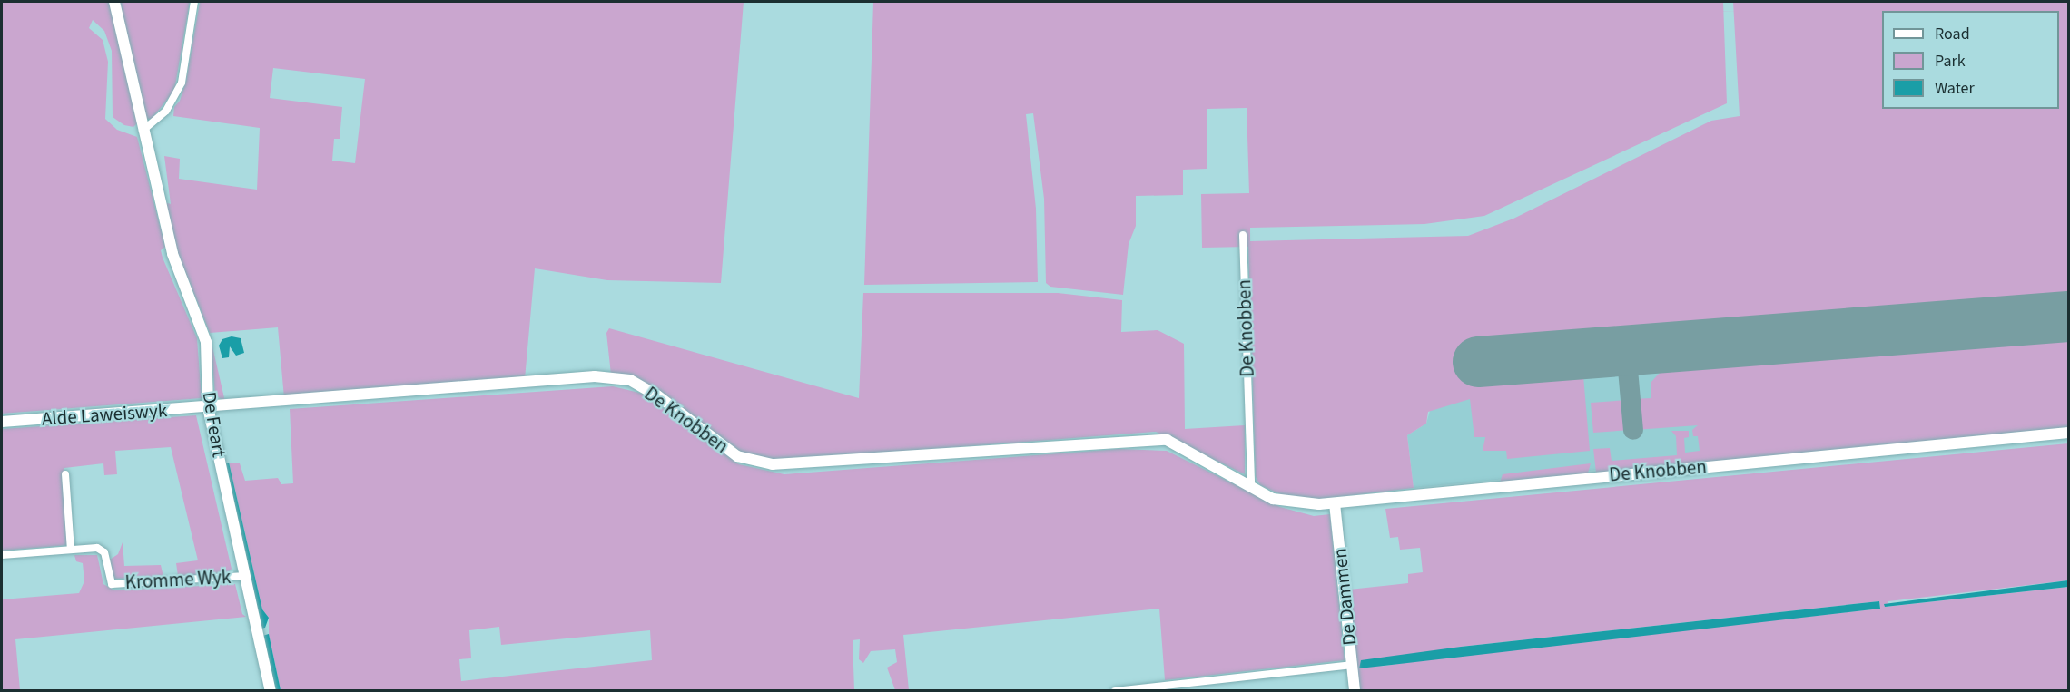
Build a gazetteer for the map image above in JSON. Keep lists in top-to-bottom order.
{
  "streets": {
    "street": [
      "De Knobben",
      "Alde Laweiswyk",
      "De Feart",
      "Kromme Wyk",
      "De Dammen"
    ]
  },
  "crossings": [
    ["De Knobben", "Alde Laweiswyk"],
    ["De Knobben", "De Feart"],
    ["De Knobben", "De Dammen"],
    ["Alde Laweiswyk", "De Feart"],
    ["De Feart", "Kromme Wyk"]
  ],
  "legend": ["Road", "Park", "Water"]
}
